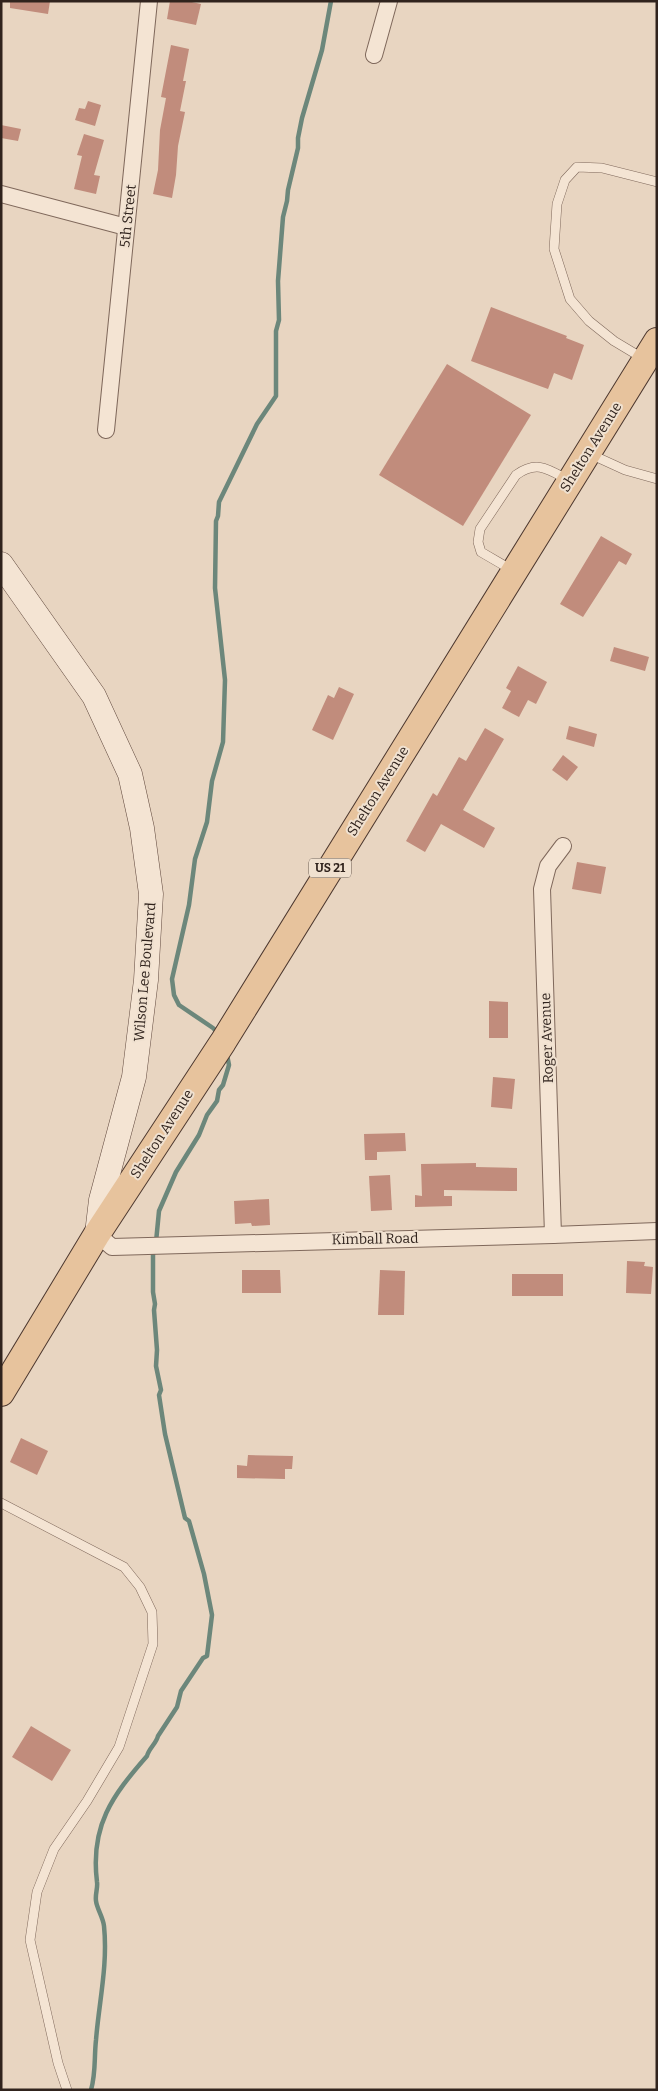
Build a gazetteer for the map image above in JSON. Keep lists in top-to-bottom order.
{
  "streets": {
    "main road": ["Shelton Avenue", "US 21"],
    "street": [
      "5th Street",
      "Wilson Lee Boulevard",
      "Roger Avenue",
      "Kimball Road"
    ]
  },
  "crossings": [
    ["Shelton Avenue", "Wilson Lee Boulevard"],
    ["Shelton Avenue", "Kimball Road"],
    ["Wilson Lee Boulevard", "Kimball Road"],
    ["Roger Avenue", "Kimball Road"]
  ]
}
